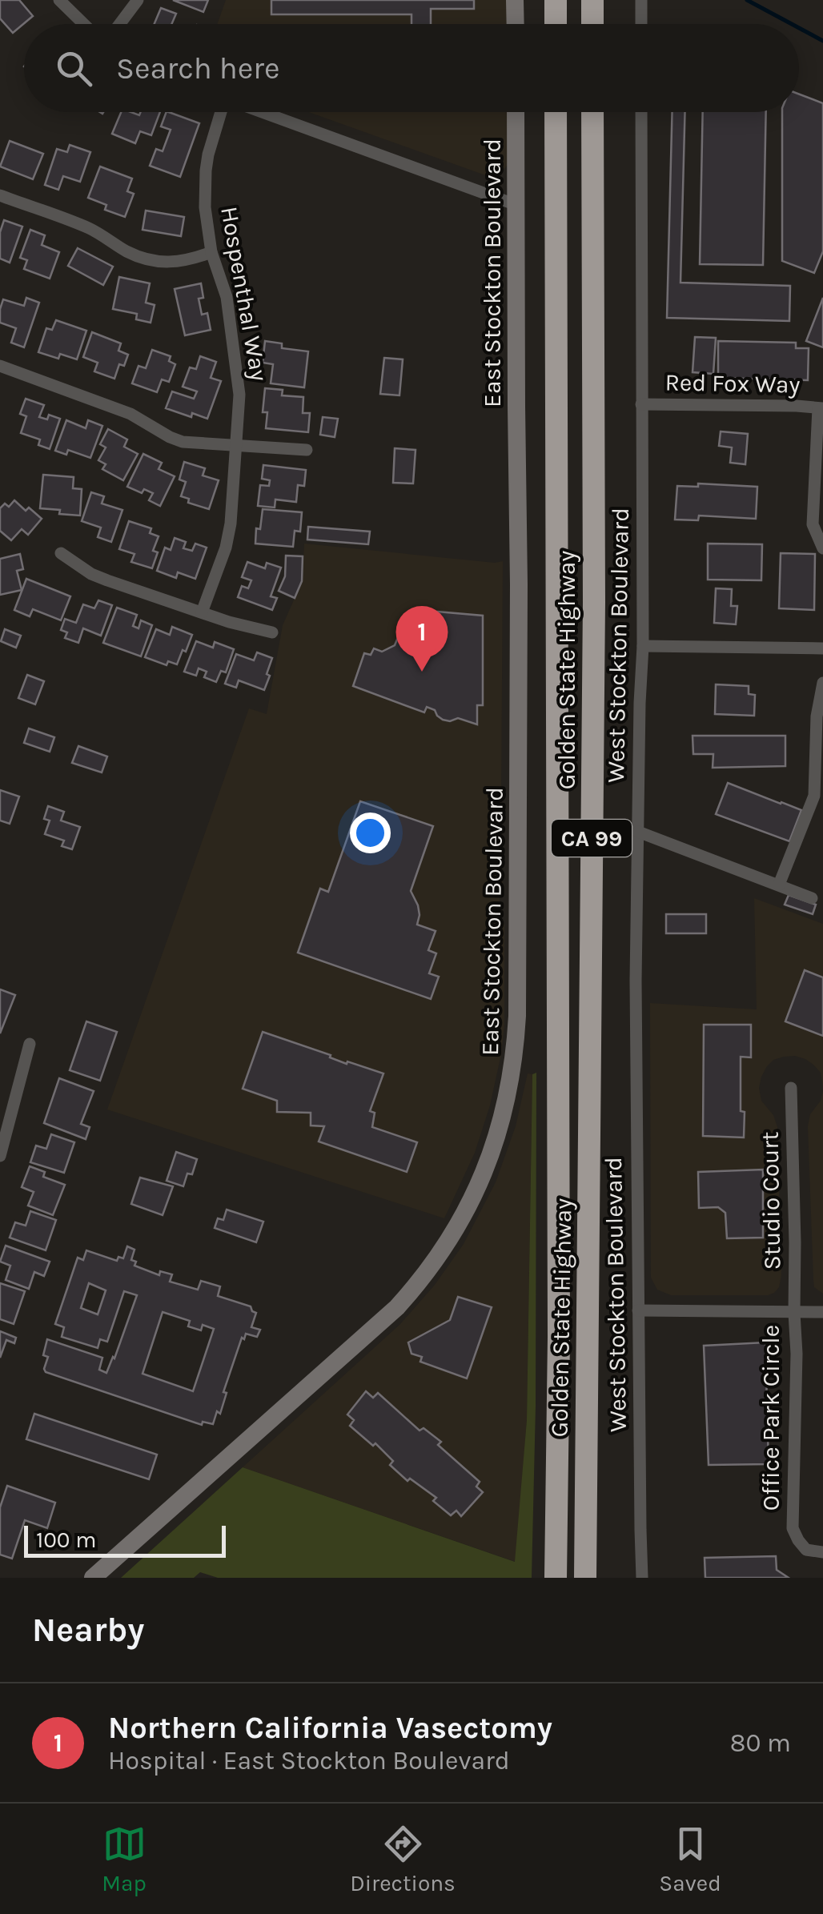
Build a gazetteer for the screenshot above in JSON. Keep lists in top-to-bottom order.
{
  "streets": {
    "highway": ["Golden State Highway", "CA 99"],
    "street": [
      "East Stockton Boulevard",
      "Hospenthal Way",
      "Red Fox Way",
      "West Stockton Boulevard",
      "Studio Court",
      "Office Park Circle"
    ]
  },
  "crossings": [
    ["Red Fox Way", "West Stockton Boulevard"],
    ["Studio Court", "Office Park Circle"]
  ],
  "scale_bar": "100 m",
  "page": {
    "search": "Search here",
    "pins": "1",
    "scale": "100 m",
    "heading": "Nearby",
    "list": [
      {
        "mark": "1",
        "name": "Northern California Vasectomy",
        "note": "Hospital · East Stockton Boulevard",
        "value": "80 m"
      }
    ],
    "nav": ["Map", "Directions", "Saved"]
  }
}
